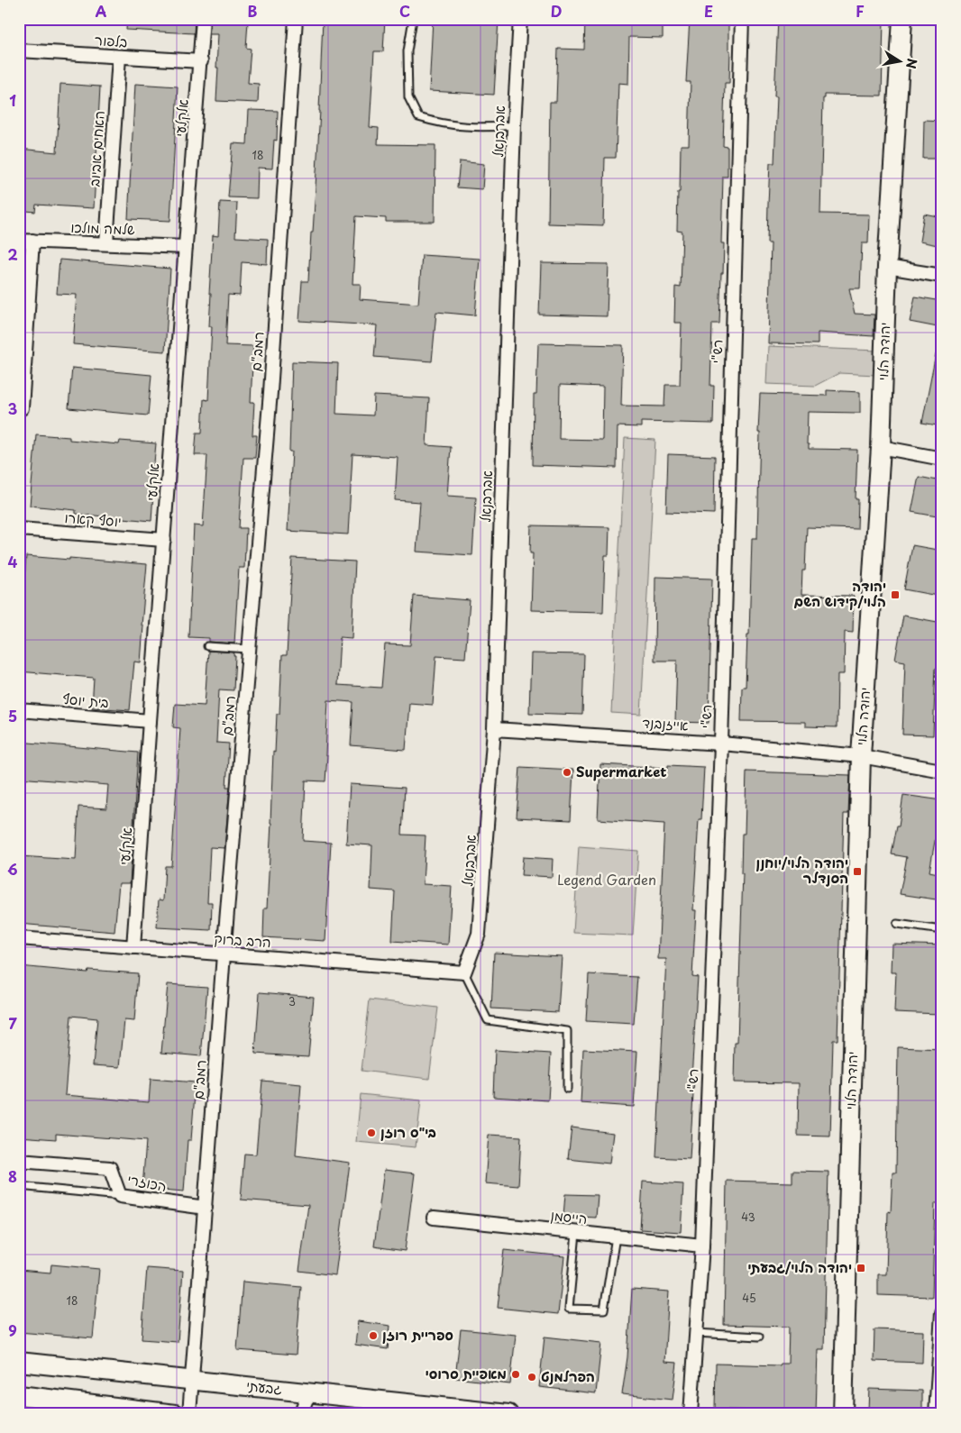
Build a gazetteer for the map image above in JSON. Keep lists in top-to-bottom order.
{
  "streets": {
    "street": [
      "בלפור",
      "אלקלעי",
      "אברבנאל",
      "האחים אביוב",
      "שלמה מולכו",
      "רמב\"ם",
      "רש\"י",
      "יהודה הלוי",
      "יוסף קארו",
      "בית יוסף",
      "אייזנבנד",
      "הרב ברוק",
      "הכוזרי",
      "הייסמן",
      "גבעתי"
    ]
  },
  "crossings": [
    ["בלפור", "אלקלעי"],
    ["בלפור", "האחים אביוב"],
    ["אלקלעי", "שלמה מולכו"],
    ["אלקלעי", "יוסף קארו"],
    ["אלקלעי", "בית יוסף"],
    ["אלקלעי", "הרב ברוק"],
    ["אברבנאל", "אייזנבנד"],
    ["אברבנאל", "הרב ברוק"],
    ["האחים אביוב", "שלמה מולכו"],
    ["רמב\"ם", "הרב ברוק"],
    ["רמב\"ם", "הכוזרי"],
    ["רמב\"ם", "גבעתי"],
    ["רש\"י", "אייזנבנד"],
    ["רש\"י", "הייסמן"],
    ["יהודה הלוי", "אייזנבנד"]
  ],
  "parks": ["Legend Garden"],
  "places": {
    "transit": ["יהודה הלוי/קידוש השם", "יהודה הלוי/יוחנן הסנדלר", "יהודה הלוי/גבעתי"],
    "other": [
      "Supermarket",
      "בי\"ס רוזן",
      "ספריית רוזן",
      "מאפיית סרוסי",
      "הפרלמנט"
    ]
  },
  "house_numbers": [
    "18",
    "3",
    "43",
    "45",
    "18"
  ],
  "north": "right",
  "grid": {
    "columns": [
      "A",
      "B",
      "C",
      "D",
      "E",
      "F"
    ],
    "rows": [
      "1",
      "2",
      "3",
      "4",
      "5",
      "6",
      "7",
      "8",
      "9"
    ]
  }
}
